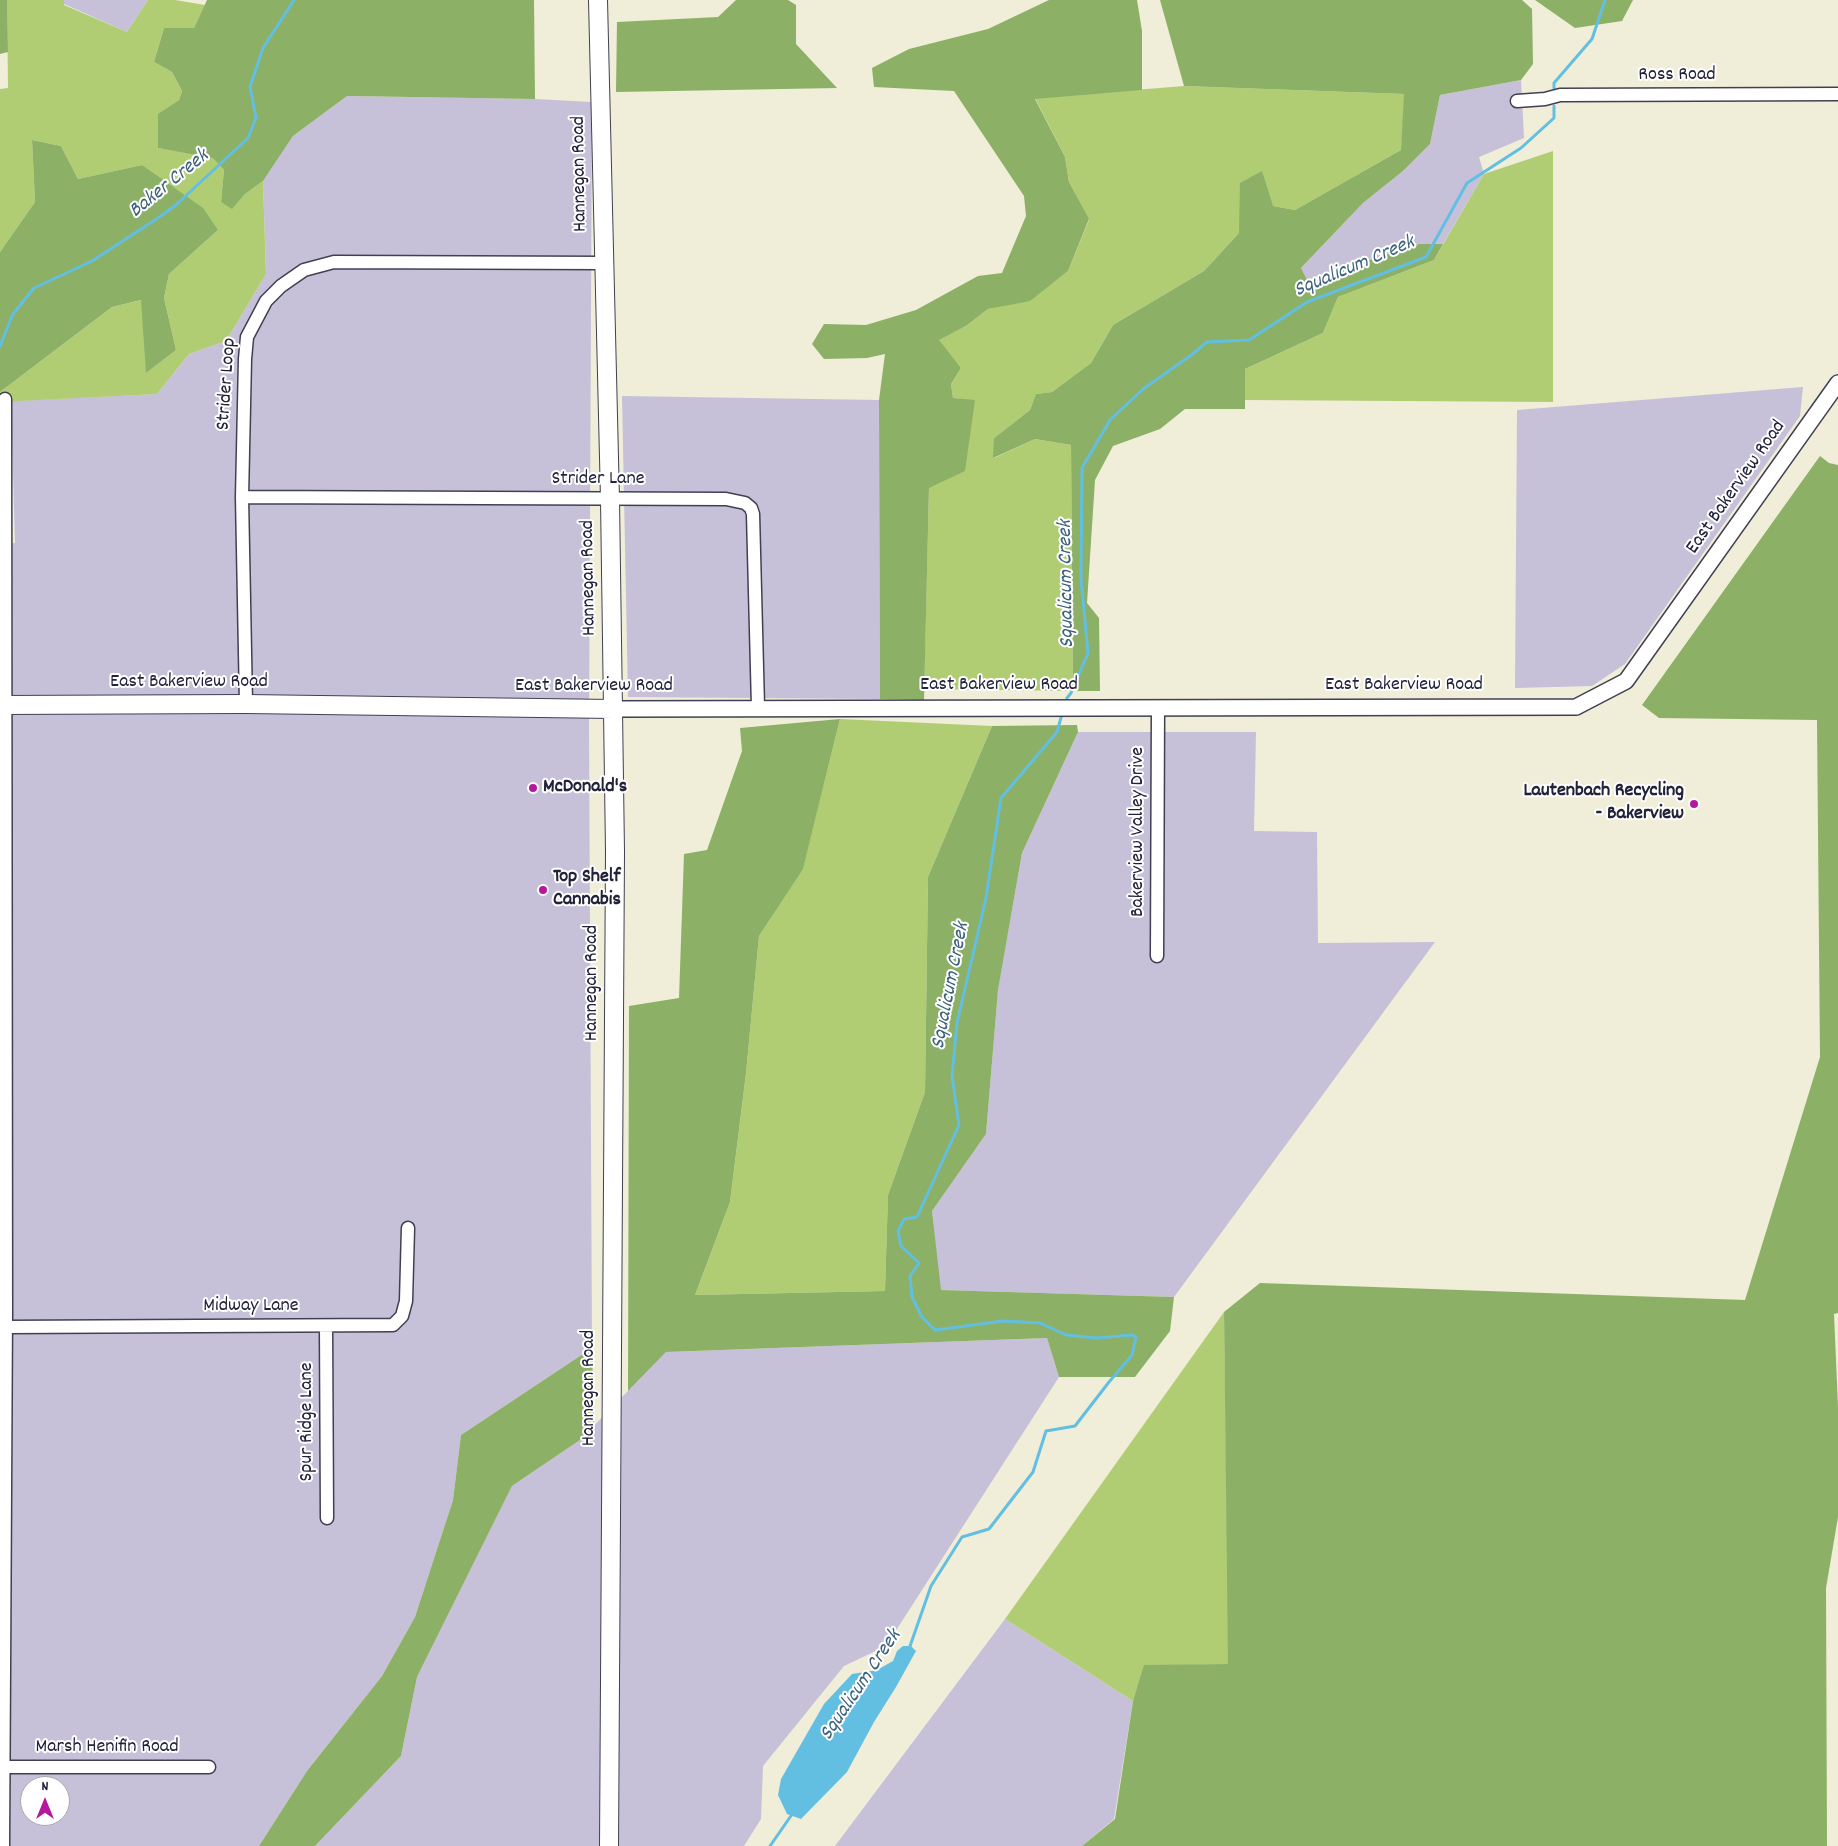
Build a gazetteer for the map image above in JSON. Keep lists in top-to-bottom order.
{
  "streets": {
    "main road": ["Hannegan Road", "East Bakerview Road"],
    "street": [
      "Ross Road",
      "Strider Loop",
      "Strider Lane",
      "Bakerview Valley Drive",
      "Midway Lane",
      "Spur Ridge Lane",
      "Marsh Henifin Road"
    ]
  },
  "crossings": [
    ["Hannegan Road", "Strider Loop"],
    ["Hannegan Road", "Strider Lane"],
    ["Hannegan Road", "East Bakerview Road"],
    ["Strider Loop", "Strider Lane"],
    ["Strider Loop", "East Bakerview Road"],
    ["Strider Lane", "East Bakerview Road"],
    ["East Bakerview Road", "Bakerview Valley Drive"],
    ["Midway Lane", "Spur Ridge Lane"]
  ],
  "water": ["Baker Creek", "Squalicum Creek"],
  "places": ["McDonald's", "Lautenbach Recycling - Bakerview", "Top Shelf Cannabis"],
  "north": "top"
}
